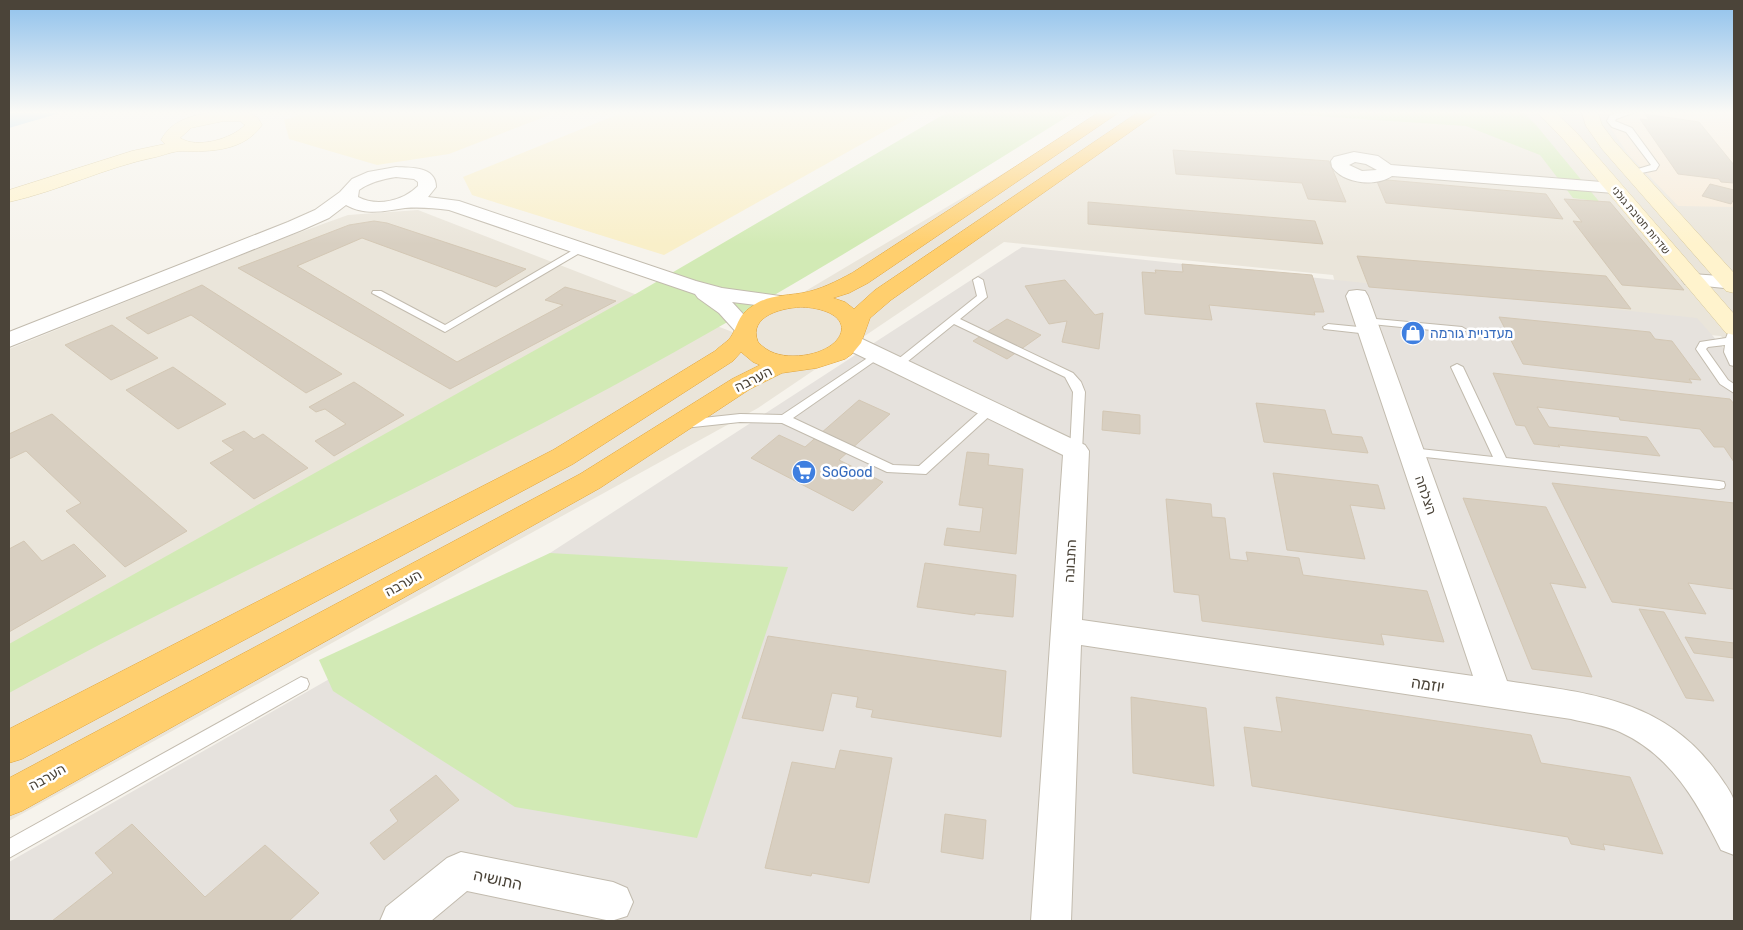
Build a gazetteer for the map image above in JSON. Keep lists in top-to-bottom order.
{
  "streets": {
    "highway": ["הערבה"],
    "street": [
      "שדרות חטיבת גולני",
      "הצלחה",
      "התבונה",
      "יוזמה",
      "התושיה"
    ]
  },
  "crossings": [
    ["הצלחה", "יוזמה"],
    ["התבונה", "יוזמה"]
  ],
  "places": {
    "shop": ["מעדניית גורמה"],
    "supermarket": ["SoGood"]
  }
}
